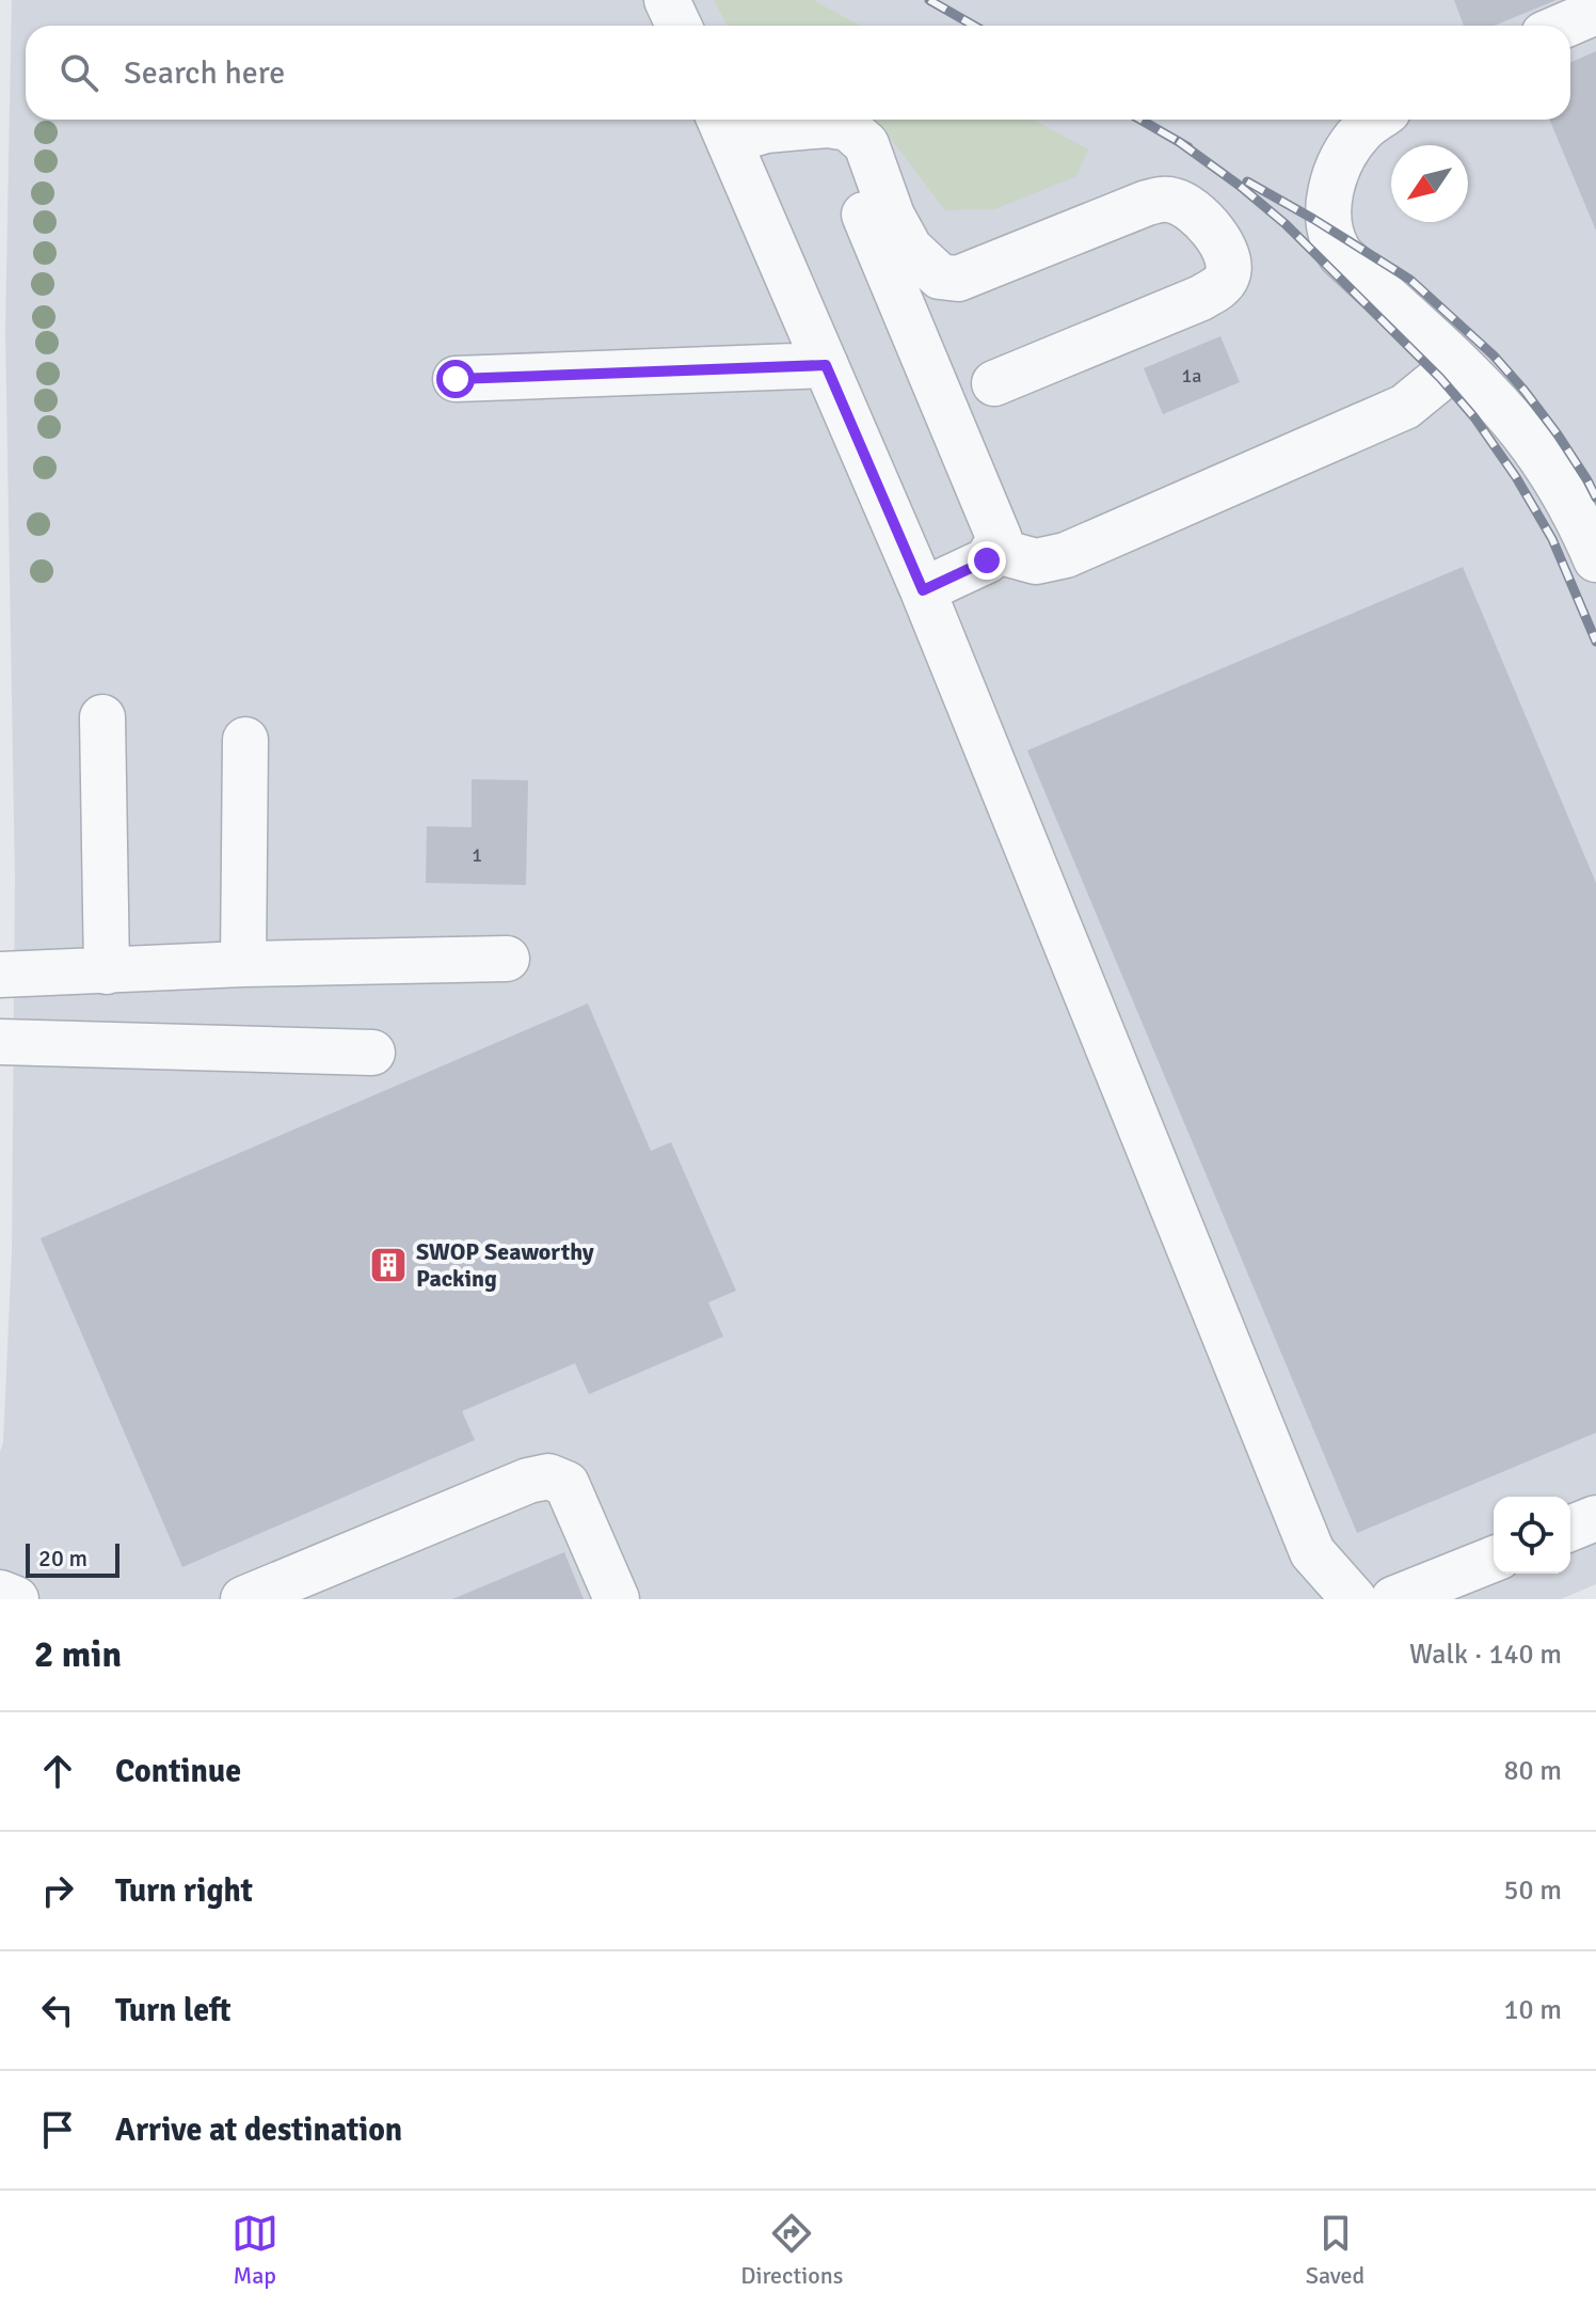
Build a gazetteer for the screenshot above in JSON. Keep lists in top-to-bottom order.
{
  "places": {
    "building": ["SWOP Seaworthy Packing"]
  },
  "house_numbers": ["1a", "1"],
  "scale_bar": "20 m",
  "north": "bottom left",
  "page": {
    "search": "Search here",
    "scale": "20 m",
    "heading": ["2 min", "Walk · 140 m"],
    "list": [
      ["Continue", "80 m"],
      ["Turn right", "50 m"],
      ["Turn left", "10 m"],
      "Arrive at destination"
    ],
    "nav": ["Map", "Directions", "Saved"]
  }
}
